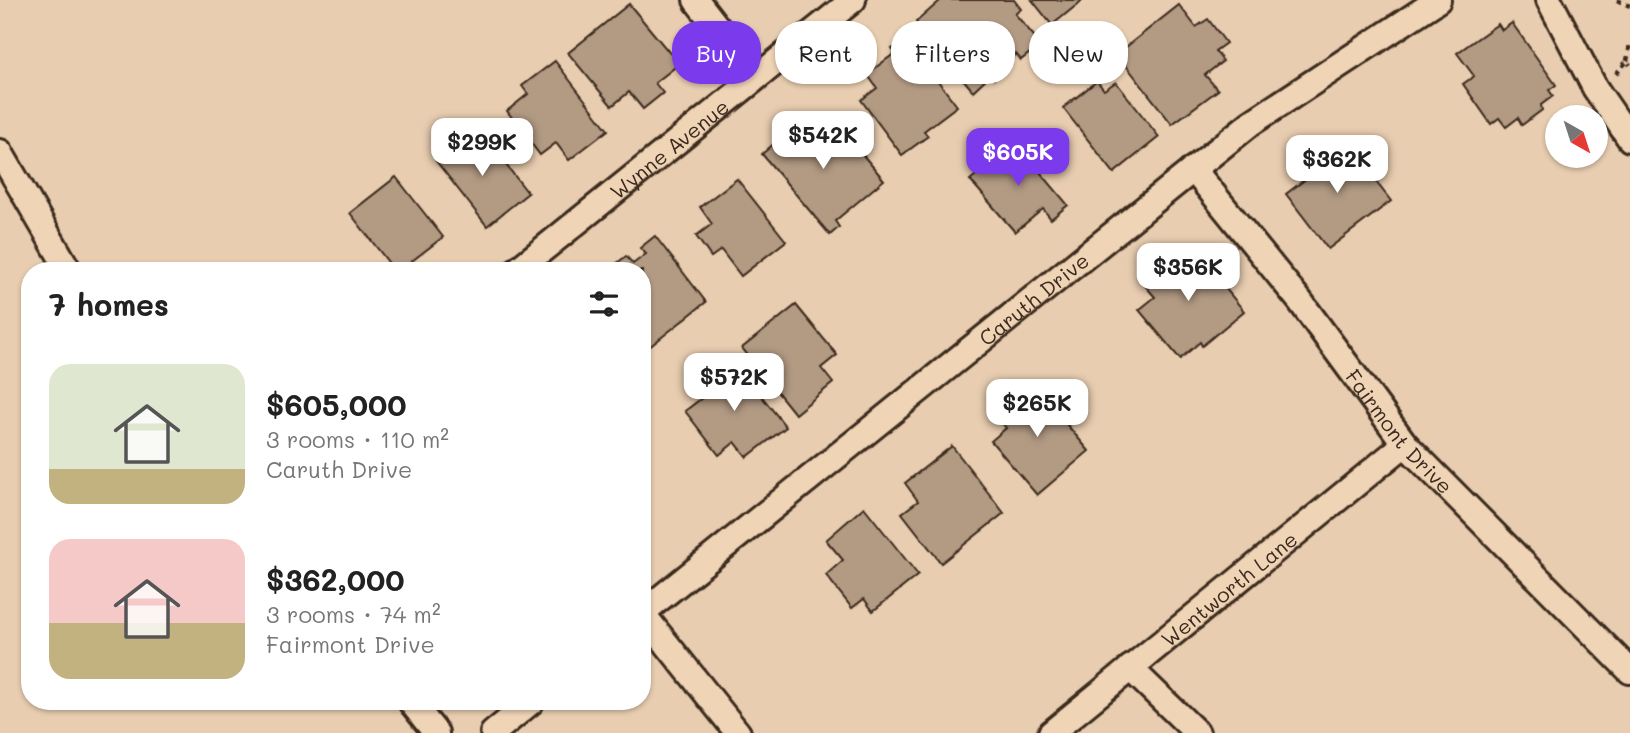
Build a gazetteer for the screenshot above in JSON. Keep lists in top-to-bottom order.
{
  "streets": {
    "street": [
      "Wynne Avenue",
      "Caruth Drive",
      "Fairmont Drive",
      "Wentworth Lane"
    ]
  },
  "crossings": [
    ["Caruth Drive", "Fairmont Drive"],
    ["Fairmont Drive", "Wentworth Lane"]
  ],
  "north": "bottom right",
  "page": {
    "chip": [
      "Buy",
      "Rent",
      "Filters",
      "New"
    ],
    "price": [
      "$542K",
      "$299K",
      "$605K",
      "$362K",
      "$356K",
      "$572K",
      "$265K"
    ],
    "heading": "7 homes",
    "list": [
      {
        "name": "$605,000",
        "note": "3 rooms · 110 m² · Caruth Drive"
      },
      {
        "name": "$362,000",
        "note": "3 rooms · 74 m² · Fairmont Drive"
      }
    ]
  }
}
